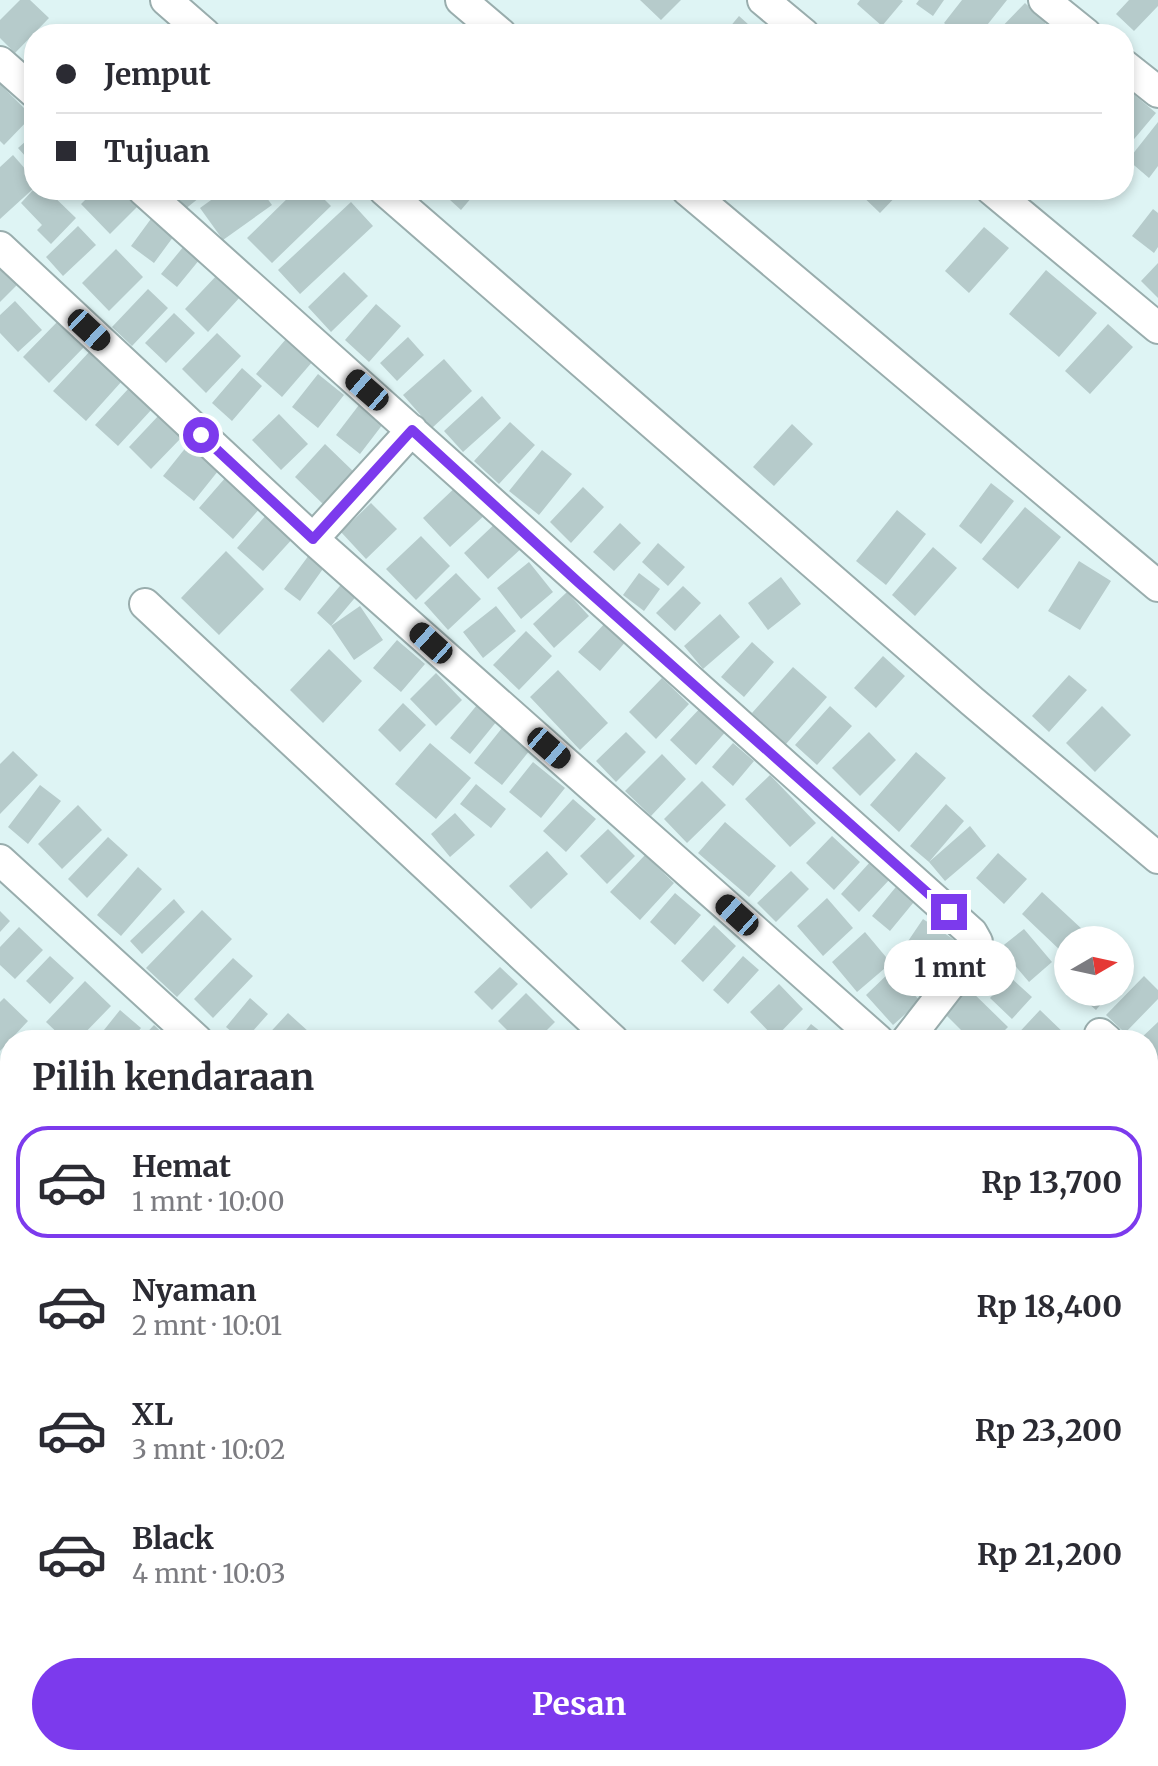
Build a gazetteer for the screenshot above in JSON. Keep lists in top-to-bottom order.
{
  "north": "right",
  "page": {
    "banner": ["Jemput", "Tujuan"],
    "bubble": "1 mnt",
    "heading": "Pilih kendaraan",
    "list": [
      {
        "name": "Hemat",
        "note": "1 mnt · 10:00",
        "value": "Rp 13,700"
      },
      {
        "name": "Nyaman",
        "note": "2 mnt · 10:01",
        "value": "Rp 18,400"
      },
      {
        "name": "XL",
        "note": "3 mnt · 10:02",
        "value": "Rp 23,200"
      },
      {
        "name": "Black",
        "note": "4 mnt · 10:03",
        "value": "Rp 21,200"
      }
    ],
    "buttons": "Pesan"
  }
}
